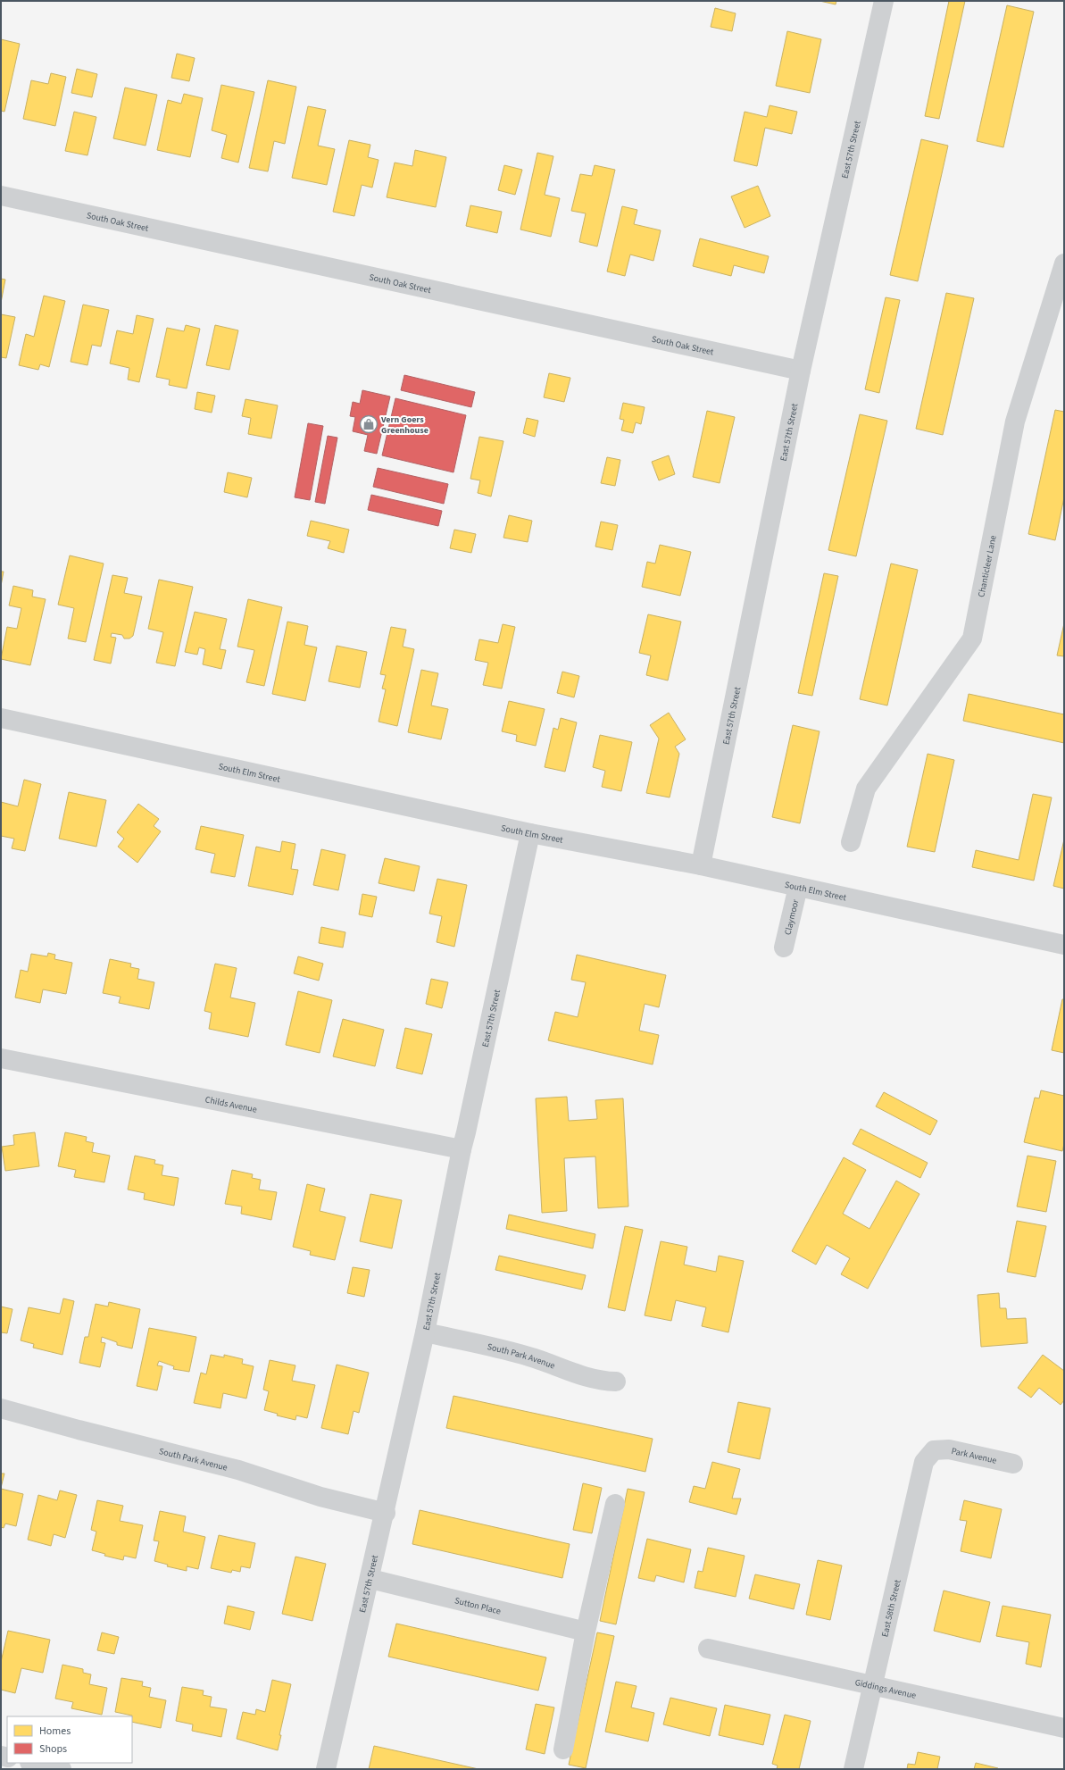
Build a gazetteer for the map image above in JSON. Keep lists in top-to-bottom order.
{
  "streets": {
    "street": [
      "East 57th Street",
      "South Oak Street",
      "Chanticleer Lane",
      "South Elm Street",
      "Claymoor",
      "Childs Avenue",
      "South Park Avenue",
      "Park Avenue",
      "Sutton Place",
      "East 58th Street",
      "Giddings Avenue"
    ]
  },
  "crossings": [
    ["East 57th Street", "South Oak Street"],
    ["East 57th Street", "South Elm Street"],
    ["East 57th Street", "Childs Avenue"],
    ["East 57th Street", "South Park Avenue"],
    ["East 57th Street", "Sutton Place"],
    ["South Elm Street", "Claymoor"],
    ["Park Avenue", "East 58th Street"],
    ["East 58th Street", "Giddings Avenue"]
  ],
  "places": {
    "shop": ["Vern Goers Greenhouse"]
  },
  "legend": ["Homes", "Shops"]
}
